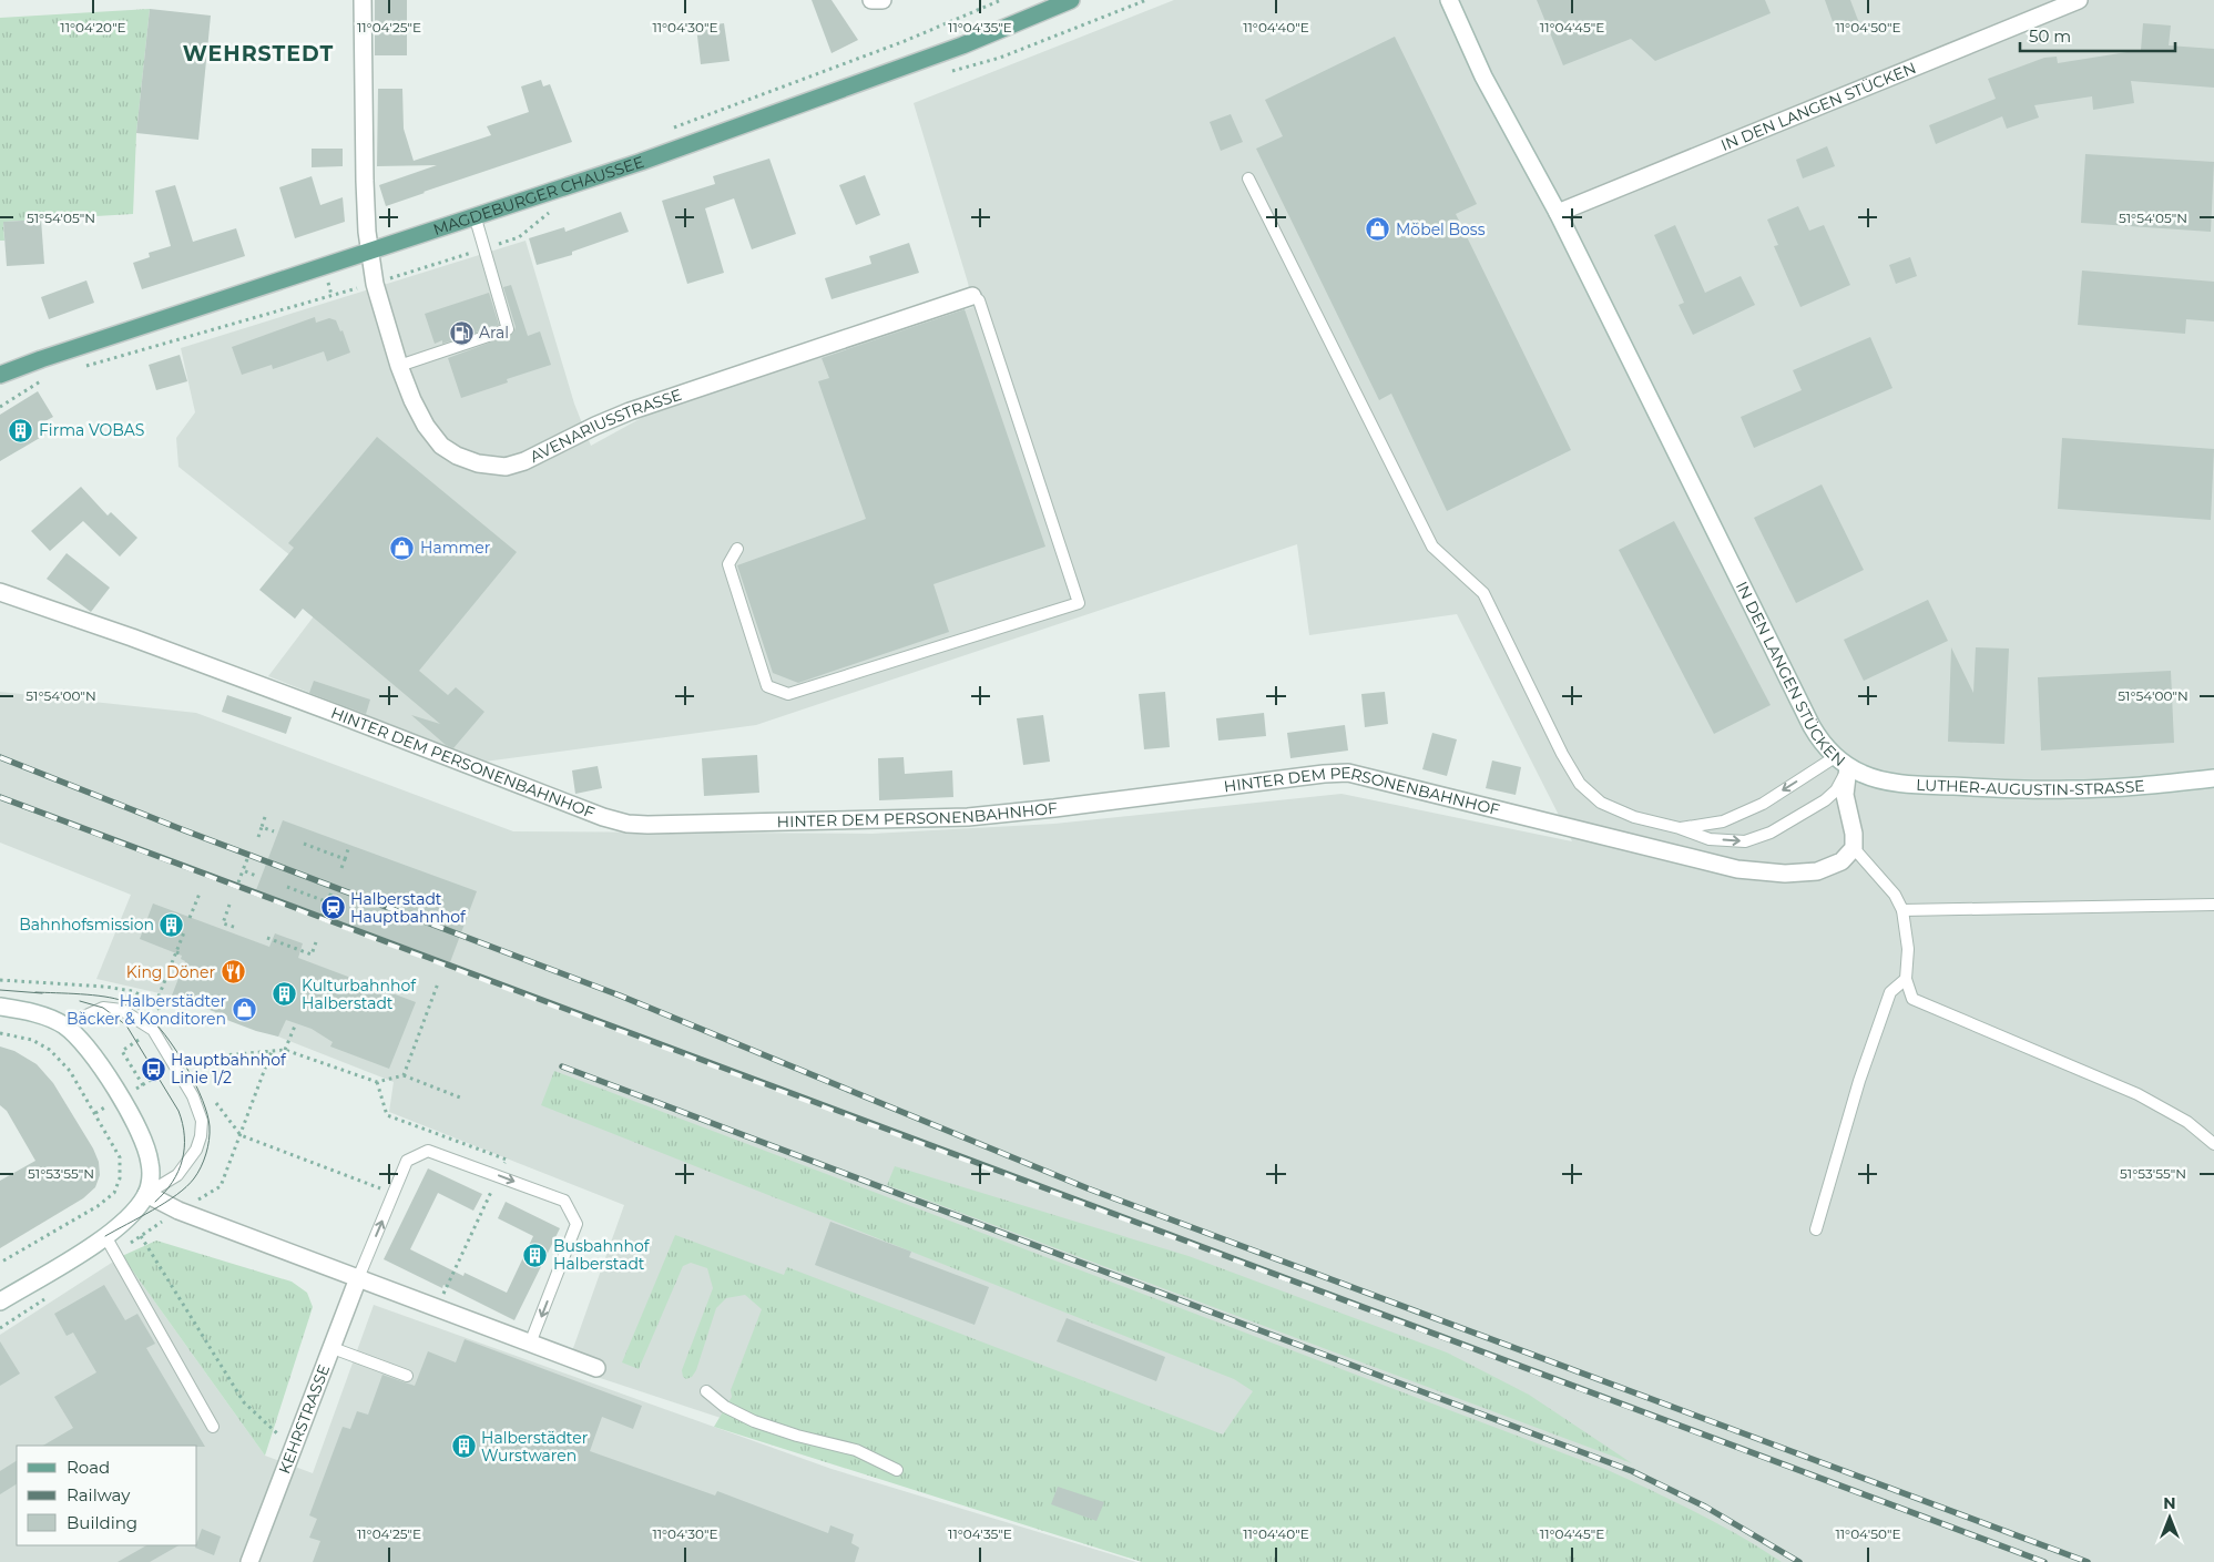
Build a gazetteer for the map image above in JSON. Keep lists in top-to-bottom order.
{
  "streets": {
    "main road": ["MAGDEBURGER CHAUSSEE"],
    "street": [
      "IN DEN LANGEN STÜCKEN",
      "AVENARIUSSTRASSE",
      "HINTER DEM PERSONENBAHNHOF",
      "LUTHER-AUGUSTIN-STRASSE",
      "KEHRSTRASSE"
    ]
  },
  "crossings": [
    ["IN DEN LANGEN STÜCKEN", "HINTER DEM PERSONENBAHNHOF"],
    ["IN DEN LANGEN STÜCKEN", "LUTHER-AUGUSTIN-STRASSE"],
    ["MAGDEBURGER CHAUSSEE", "AVENARIUSSTRASSE"]
  ],
  "districts": ["WEHRSTEDT"],
  "places": {
    "shop": ["Möbel Boss", "Hammer", "Halberstädter Bäcker & Konditoren"],
    "fuel station": ["Aral"],
    "building": [
      "Firma VOBAS",
      "Bahnhofsmission",
      "Kulturbahnhof Halberstadt",
      "Busbahnhof Halberstadt",
      "Halberstädter Wurstwaren"
    ],
    "station": ["Halberstadt Hauptbahnhof"],
    "restaurant": ["King Döner"],
    "bus stop": ["Hauptbahnhof Linie 1/2"]
  },
  "legend": ["Road", "Railway", "Building"],
  "scale_bar": "50 m",
  "north": "top",
  "coordinates": [
    "11°04'20\"E",
    "11°04'25\"E",
    "11°04'30\"E",
    "11°04'35\"E",
    "11°04'40\"E",
    "11°04'45\"E",
    "11°04'50\"E",
    "51°54'05\"N",
    "51°54'00\"N",
    "51°53'55\"N"
  ]
}
